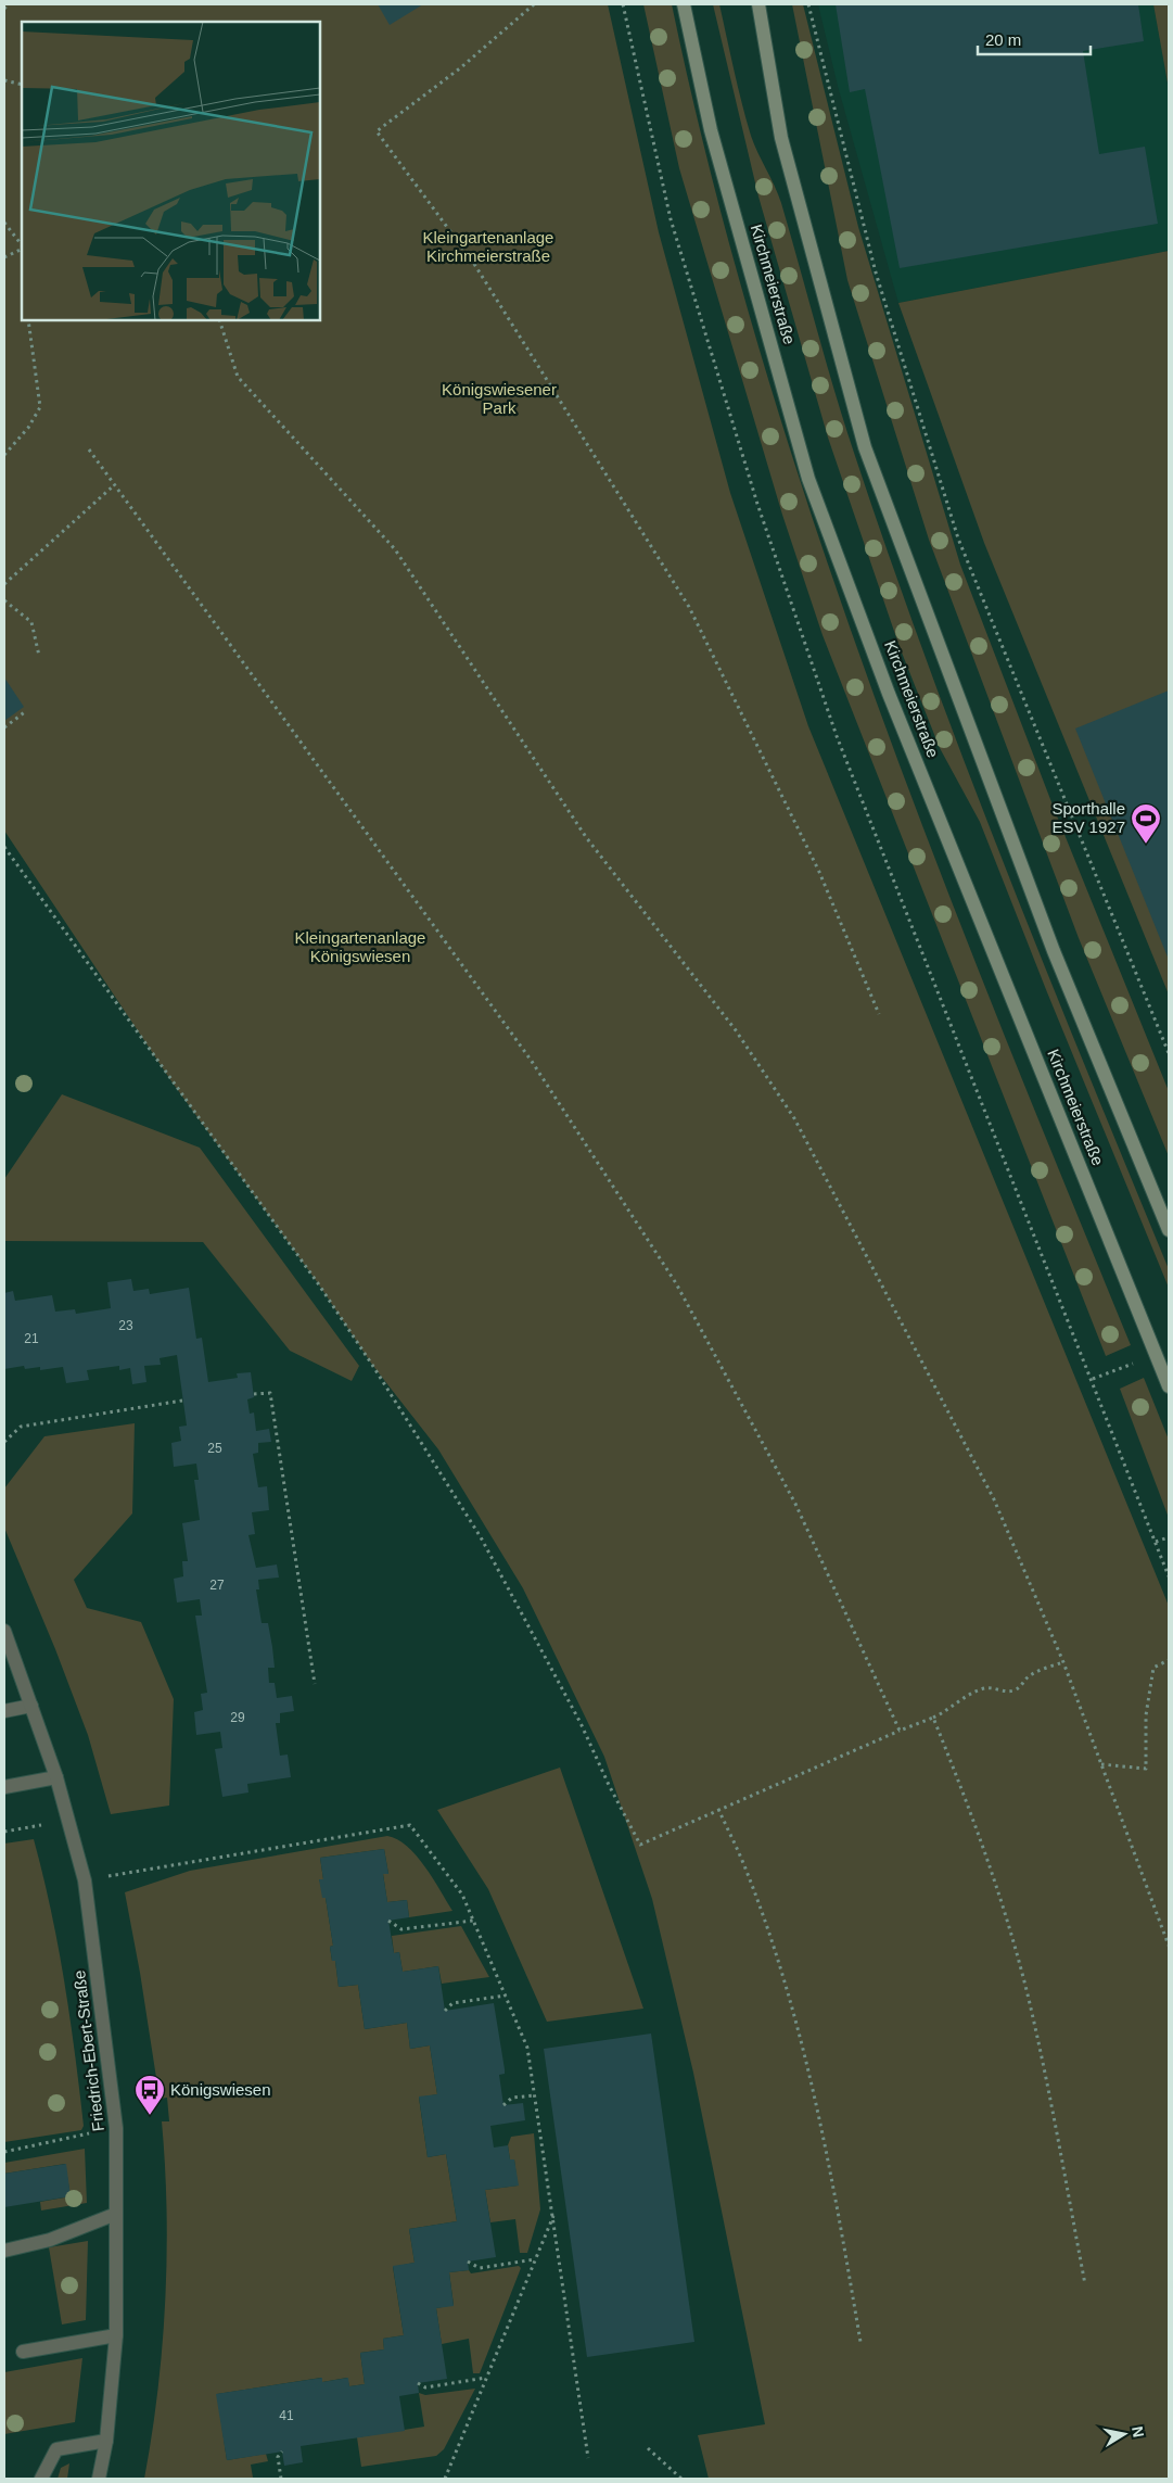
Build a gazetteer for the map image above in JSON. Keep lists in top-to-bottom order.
{
  "streets": {
    "main road": ["Kirchmeierstraße"],
    "street": ["Friedrich-Ebert-Straße"]
  },
  "parks": ["Kleingartenanlage Kirchmeierstraße", "Königswiesener Park", "Kleingartenanlage Königswiesen"],
  "places": {
    "sports": ["Sporthalle ESV 1927"],
    "bus stop": ["Königswiesen"]
  },
  "house_numbers": [
    "23",
    "21",
    "25",
    "27",
    "29",
    "41"
  ],
  "scale_bar": "20 m",
  "north": "right"
}
